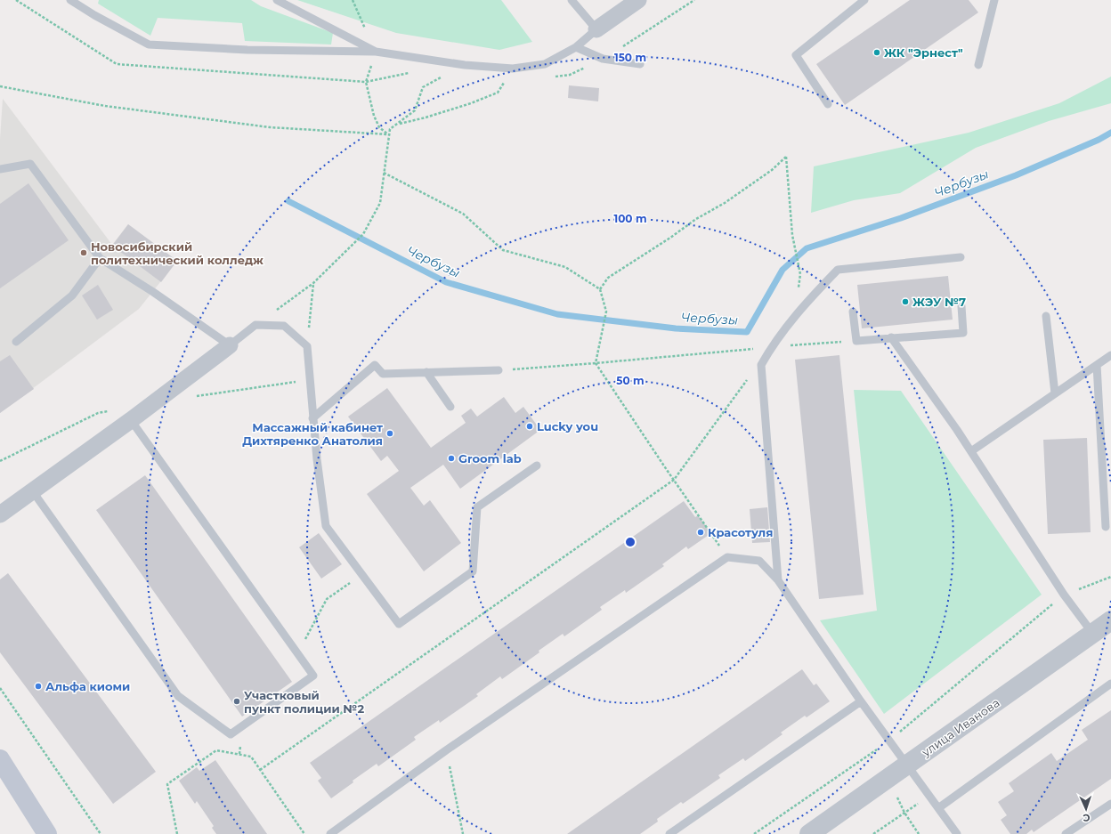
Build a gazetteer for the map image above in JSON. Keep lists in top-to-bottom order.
{
  "streets": {
    "street": ["улица Иванова"]
  },
  "water": ["Чербузы"],
  "places": [
    "ЖК \"Эрнест\"",
    "Новосибирский политехнический колледж",
    "ЖЭУ №7",
    "Lucky you",
    "Массажный кабинет Дихтяренко Анатолия",
    "Groom lab",
    "Красотуля",
    "Альфа киоми",
    "Участковый пункт полиции №2"
  ],
  "north": "bottom",
  "rings": ["150 m", "100 m", "50 m"]
}
